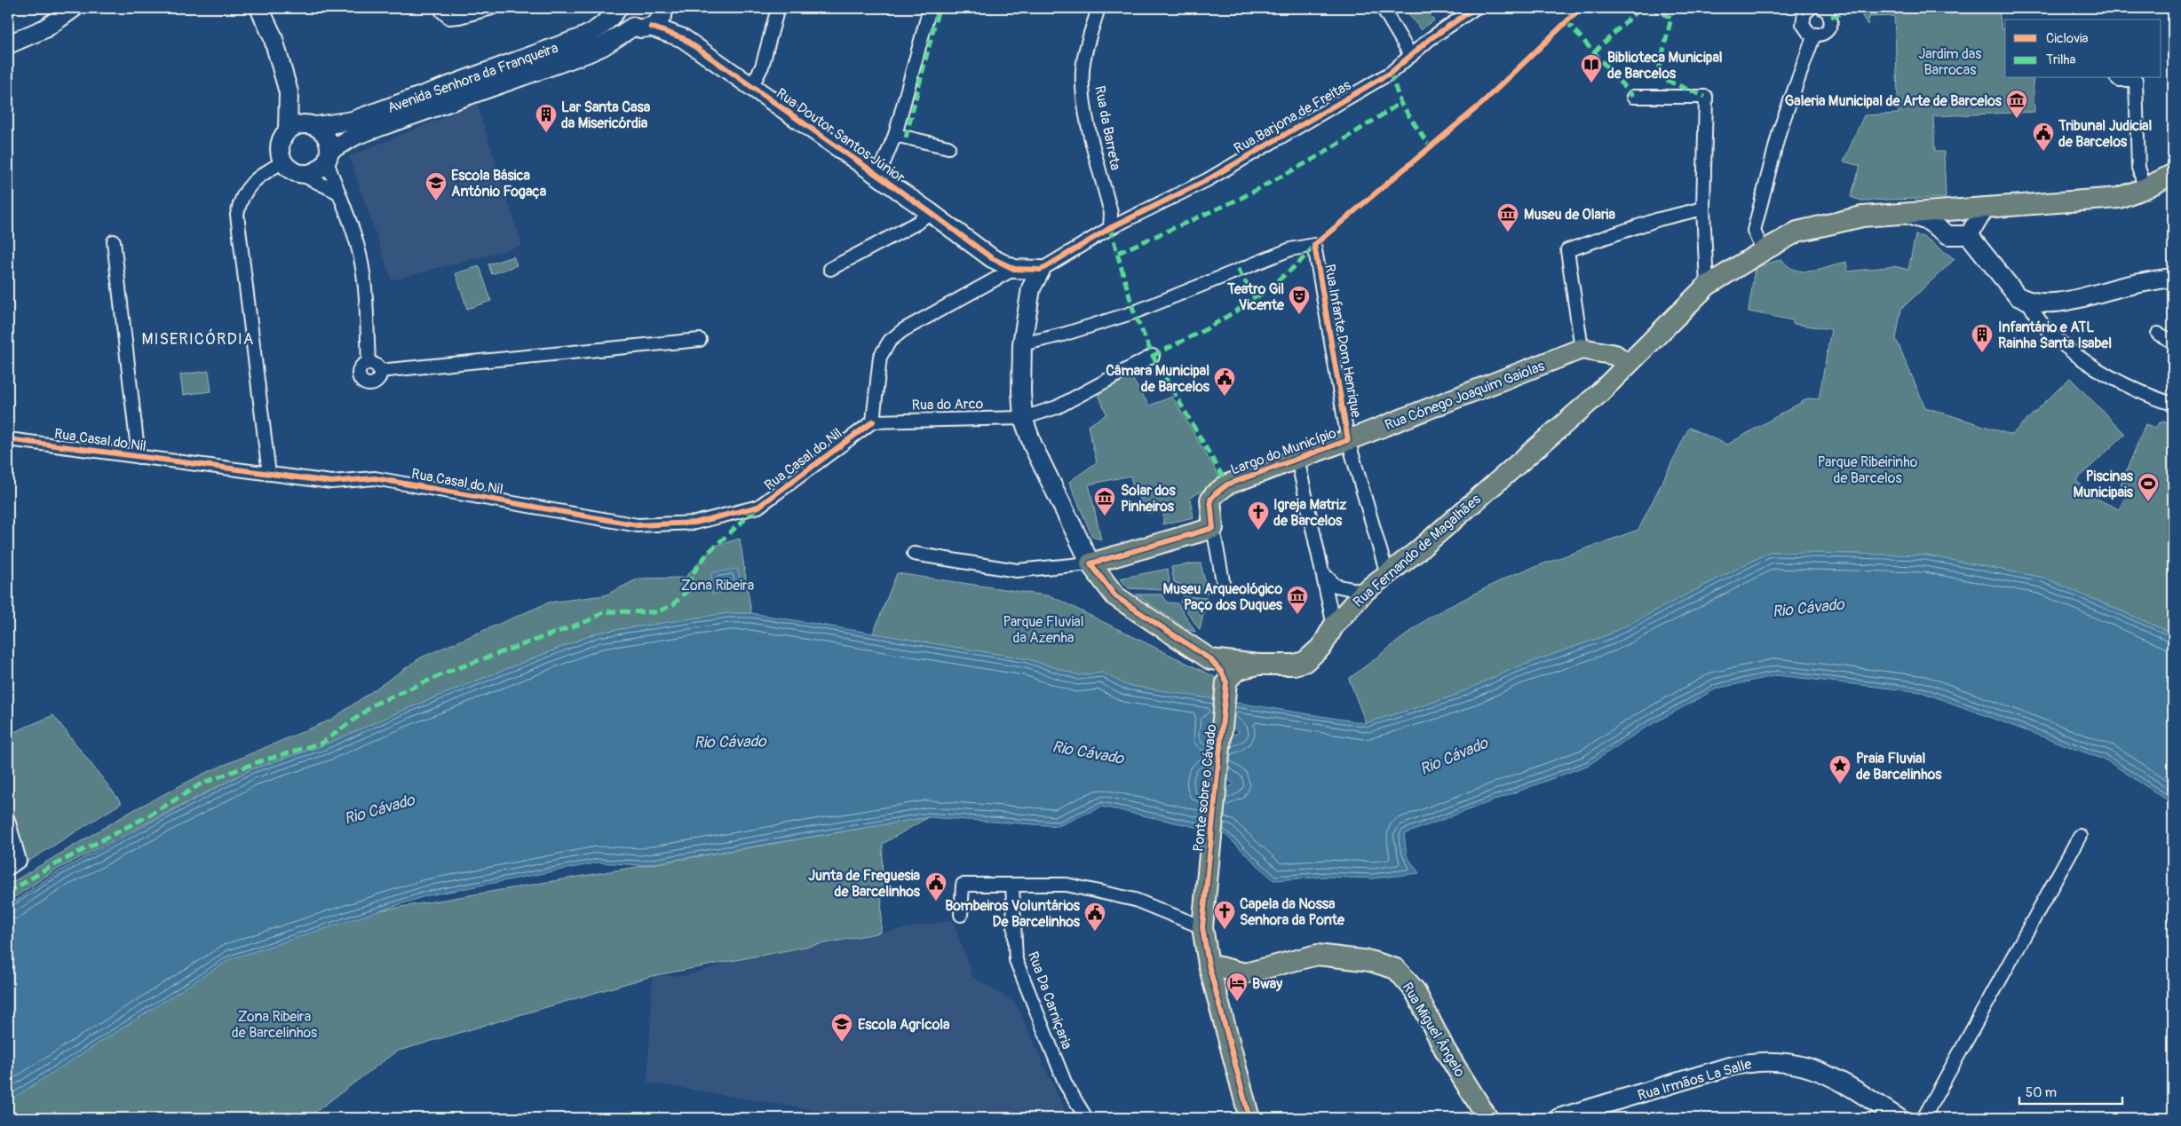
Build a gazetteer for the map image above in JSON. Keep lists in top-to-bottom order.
{
  "streets": {
    "main road": [
      "Rua Cónego Joaquim Gaiolas",
      "Largo do Município",
      "Rua Fernando de Magalhães",
      "Ponte sobre o Cávado",
      "Rua Miguel Ângelo"
    ],
    "street": [
      "Avenida Senhora da Franqueira",
      "Rua Barjona de Freitas",
      "Rua da Barreta",
      "Rua Doutor Santos Júnior",
      "Rua Infante Dom Henrique",
      "Rua do Arco",
      "Rua Casal do Nil",
      "Rua Da Carniçaria",
      "Rua Irmãos La Salle"
    ]
  },
  "crossings": [
    ["Avenida Senhora da Franqueira", "Rua Doutor Santos Júnior"],
    ["Rua Barjona de Freitas", "Rua da Barreta"],
    ["Rua Barjona de Freitas", "Rua Fernando de Magalhães"],
    ["Rua Infante Dom Henrique", "Rua Cónego Joaquim Gaiolas"],
    ["Rua Infante Dom Henrique", "Largo do Município"],
    ["Rua Infante Dom Henrique", "Rua Fernando de Magalhães"],
    ["Rua Cónego Joaquim Gaiolas", "Largo do Município"],
    ["Rua do Arco", "Rua Casal do Nil"],
    ["Rua do Arco", "Rua Fernando de Magalhães"],
    ["Largo do Município", "Rua Fernando de Magalhães"],
    ["Ponte sobre o Cávado", "Rua Miguel Ângelo"]
  ],
  "districts": ["MISERICÓRDIA"],
  "water": ["Rio Cávado"],
  "parks": [
    "Jardim das Barrocas",
    "Parque Ribeirinho de Barcelos",
    "Zona Ribeira",
    "Parque Fluvial da Azenha",
    "Zona Ribeira de Barcelinhos"
  ],
  "places": {
    "library": ["Biblioteca Municipal de Barcelos"],
    "museum": [
      "Galeria Municipal de Arte de Barcelos",
      "Museu de Olaria",
      "Solar dos Pinheiros",
      "Museu Arqueológico Paço dos Duques"
    ],
    "building": ["Lar Santa Casa da Misericórdia", "Infantário e ATL Rainha Santa Isabel"],
    "public building": [
      "Tribunal Judicial de Barcelos",
      "Câmara Municipal de Barcelos",
      "Junta de Freguesia de Barcelinhos",
      "Bombeiros Voluntários De Barcelinhos"
    ],
    "school or university": ["Escola Básica António Fogaça", "Escola Agrícola"],
    "theatre": ["Teatro Gil Vicente"],
    "sports": ["Piscinas Municipais"],
    "church": ["Igreja Matriz de Barcelos", "Capela da Nossa Senhora da Ponte"],
    "place": ["Praia Fluvial de Barcelinhos"],
    "hotel": ["Bway"]
  },
  "legend": ["Ciclovia", "Trilha"],
  "scale_bar": "50 m"
}
